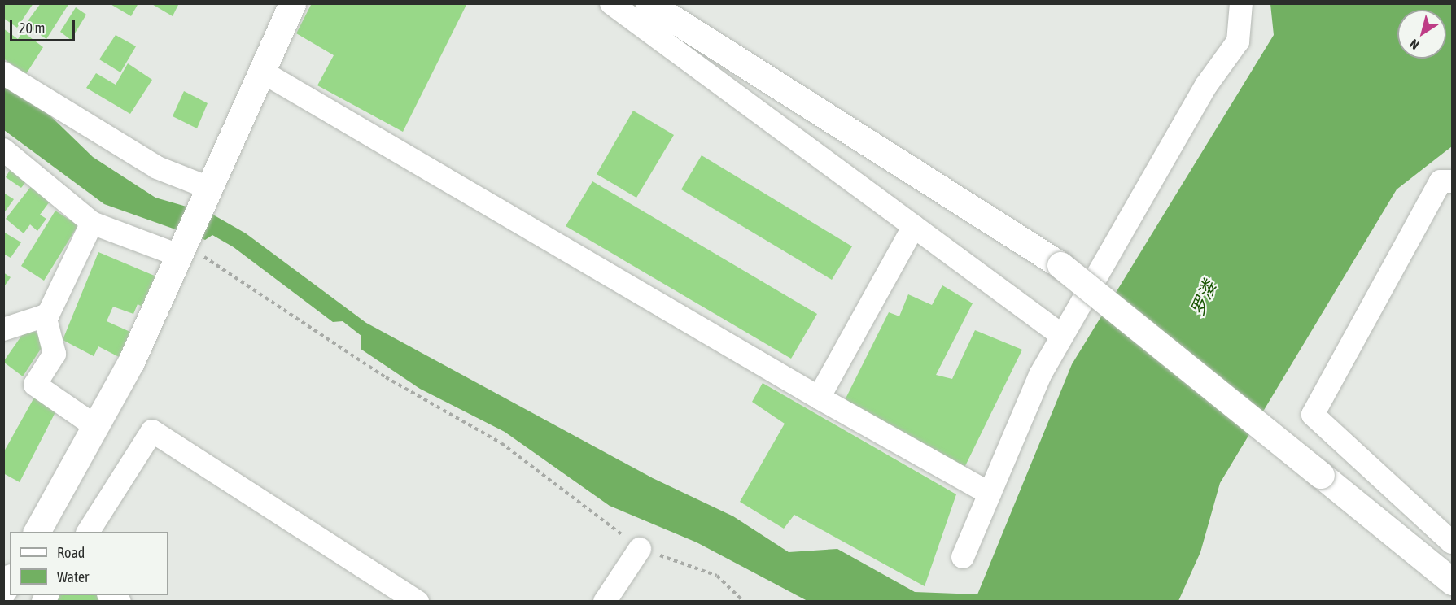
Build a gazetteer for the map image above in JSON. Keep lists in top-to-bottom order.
{
  "water": ["罗溇"],
  "legend": ["Road", "Water"],
  "scale_bar": "20 m",
  "north": "bottom left"
}
